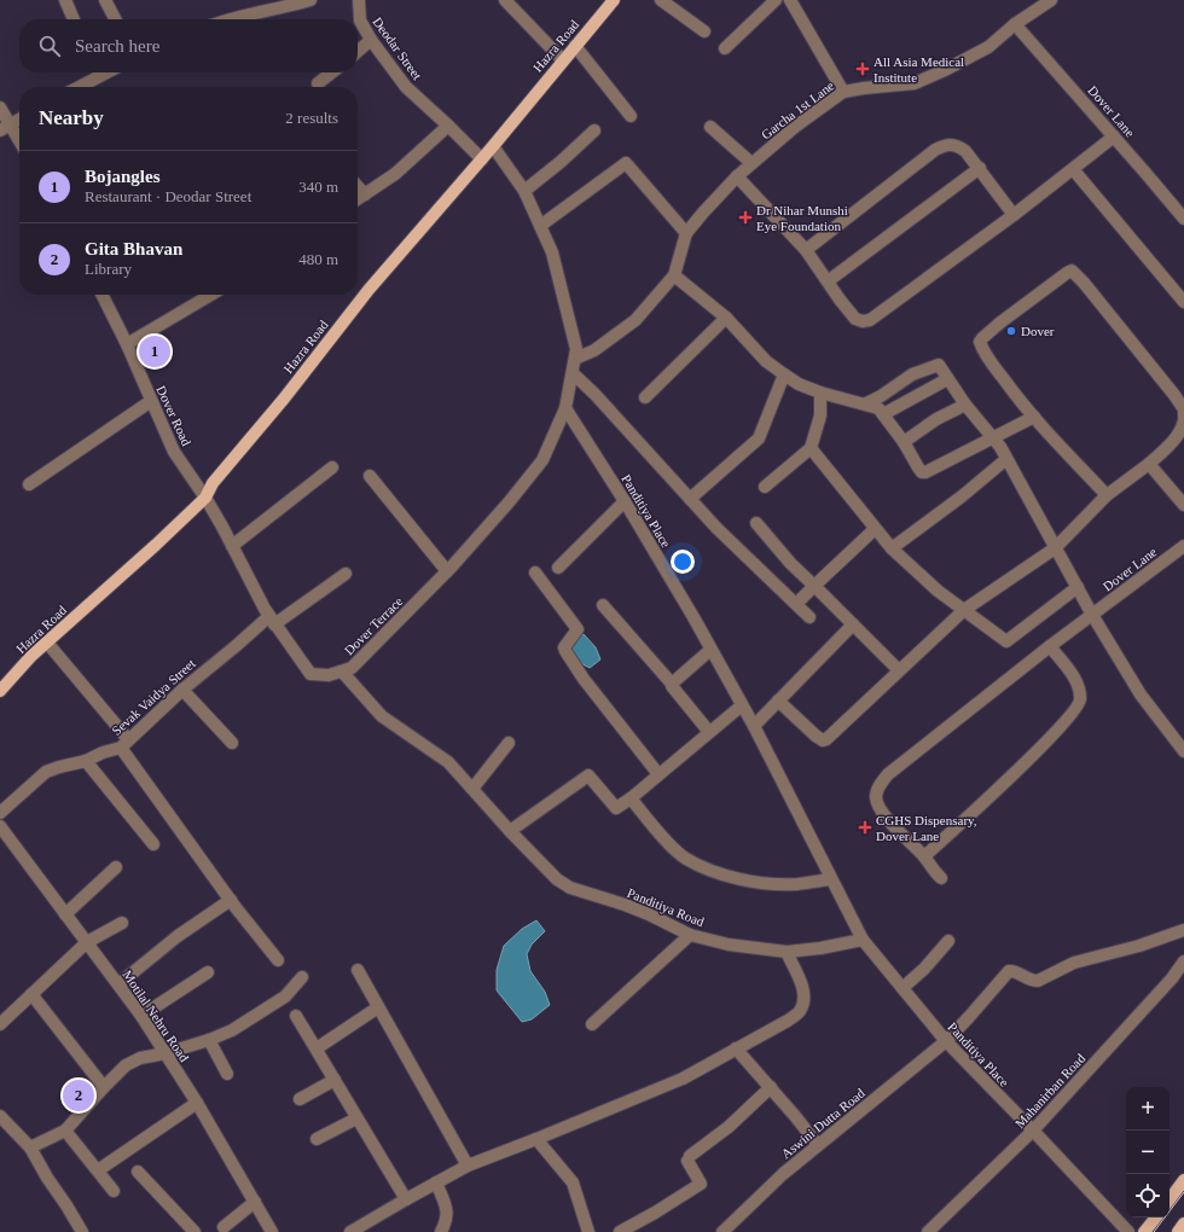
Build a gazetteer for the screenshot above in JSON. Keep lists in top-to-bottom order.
{
  "streets": {
    "main road": ["Hazra Road"],
    "street": [
      "Deodar Street",
      "Garcha 1st Lane",
      "Dover Lane",
      "Dover Road",
      "Panditiya Place",
      "Dover Terrace",
      "Sevak Vaidya Street",
      "Panditiya Road",
      "Motilal Nehru Road",
      "Mahanirban Road",
      "Aswini Dutta Road"
    ]
  },
  "crossings": [
    ["Hazra Road", "Deodar Street"],
    ["Hazra Road", "Dover Road"],
    ["Hazra Road", "Dover Terrace"],
    ["Garcha 1st Lane", "Dover Lane"],
    ["Dover Road", "Dover Terrace"],
    ["Panditiya Place", "Dover Terrace"],
    ["Panditiya Place", "Panditiya Road"],
    ["Panditiya Place", "Mahanirban Road"],
    ["Panditiya Place", "Aswini Dutta Road"],
    ["Dover Terrace", "Sevak Vaidya Street"],
    ["Dover Terrace", "Panditiya Road"]
  ],
  "places": {
    "health": ["All Asia Medical Institute", "Dr Nihar Munshi Eye Foundation", "CGHS Dispensary, Dover Lane"],
    "other": ["Dover"]
  },
  "page": {
    "search": "Search here",
    "heading": ["Nearby", "2 results"],
    "list": [
      {
        "mark": "1",
        "name": "Bojangles",
        "note": "Restaurant · Deodar Street",
        "value": "340 m"
      },
      {
        "mark": "2",
        "name": "Gita Bhavan",
        "note": "Library",
        "value": "480 m"
      }
    ],
    "pins": ["1", "2"],
    "map_buttons": ["+", "−"]
  }
}
